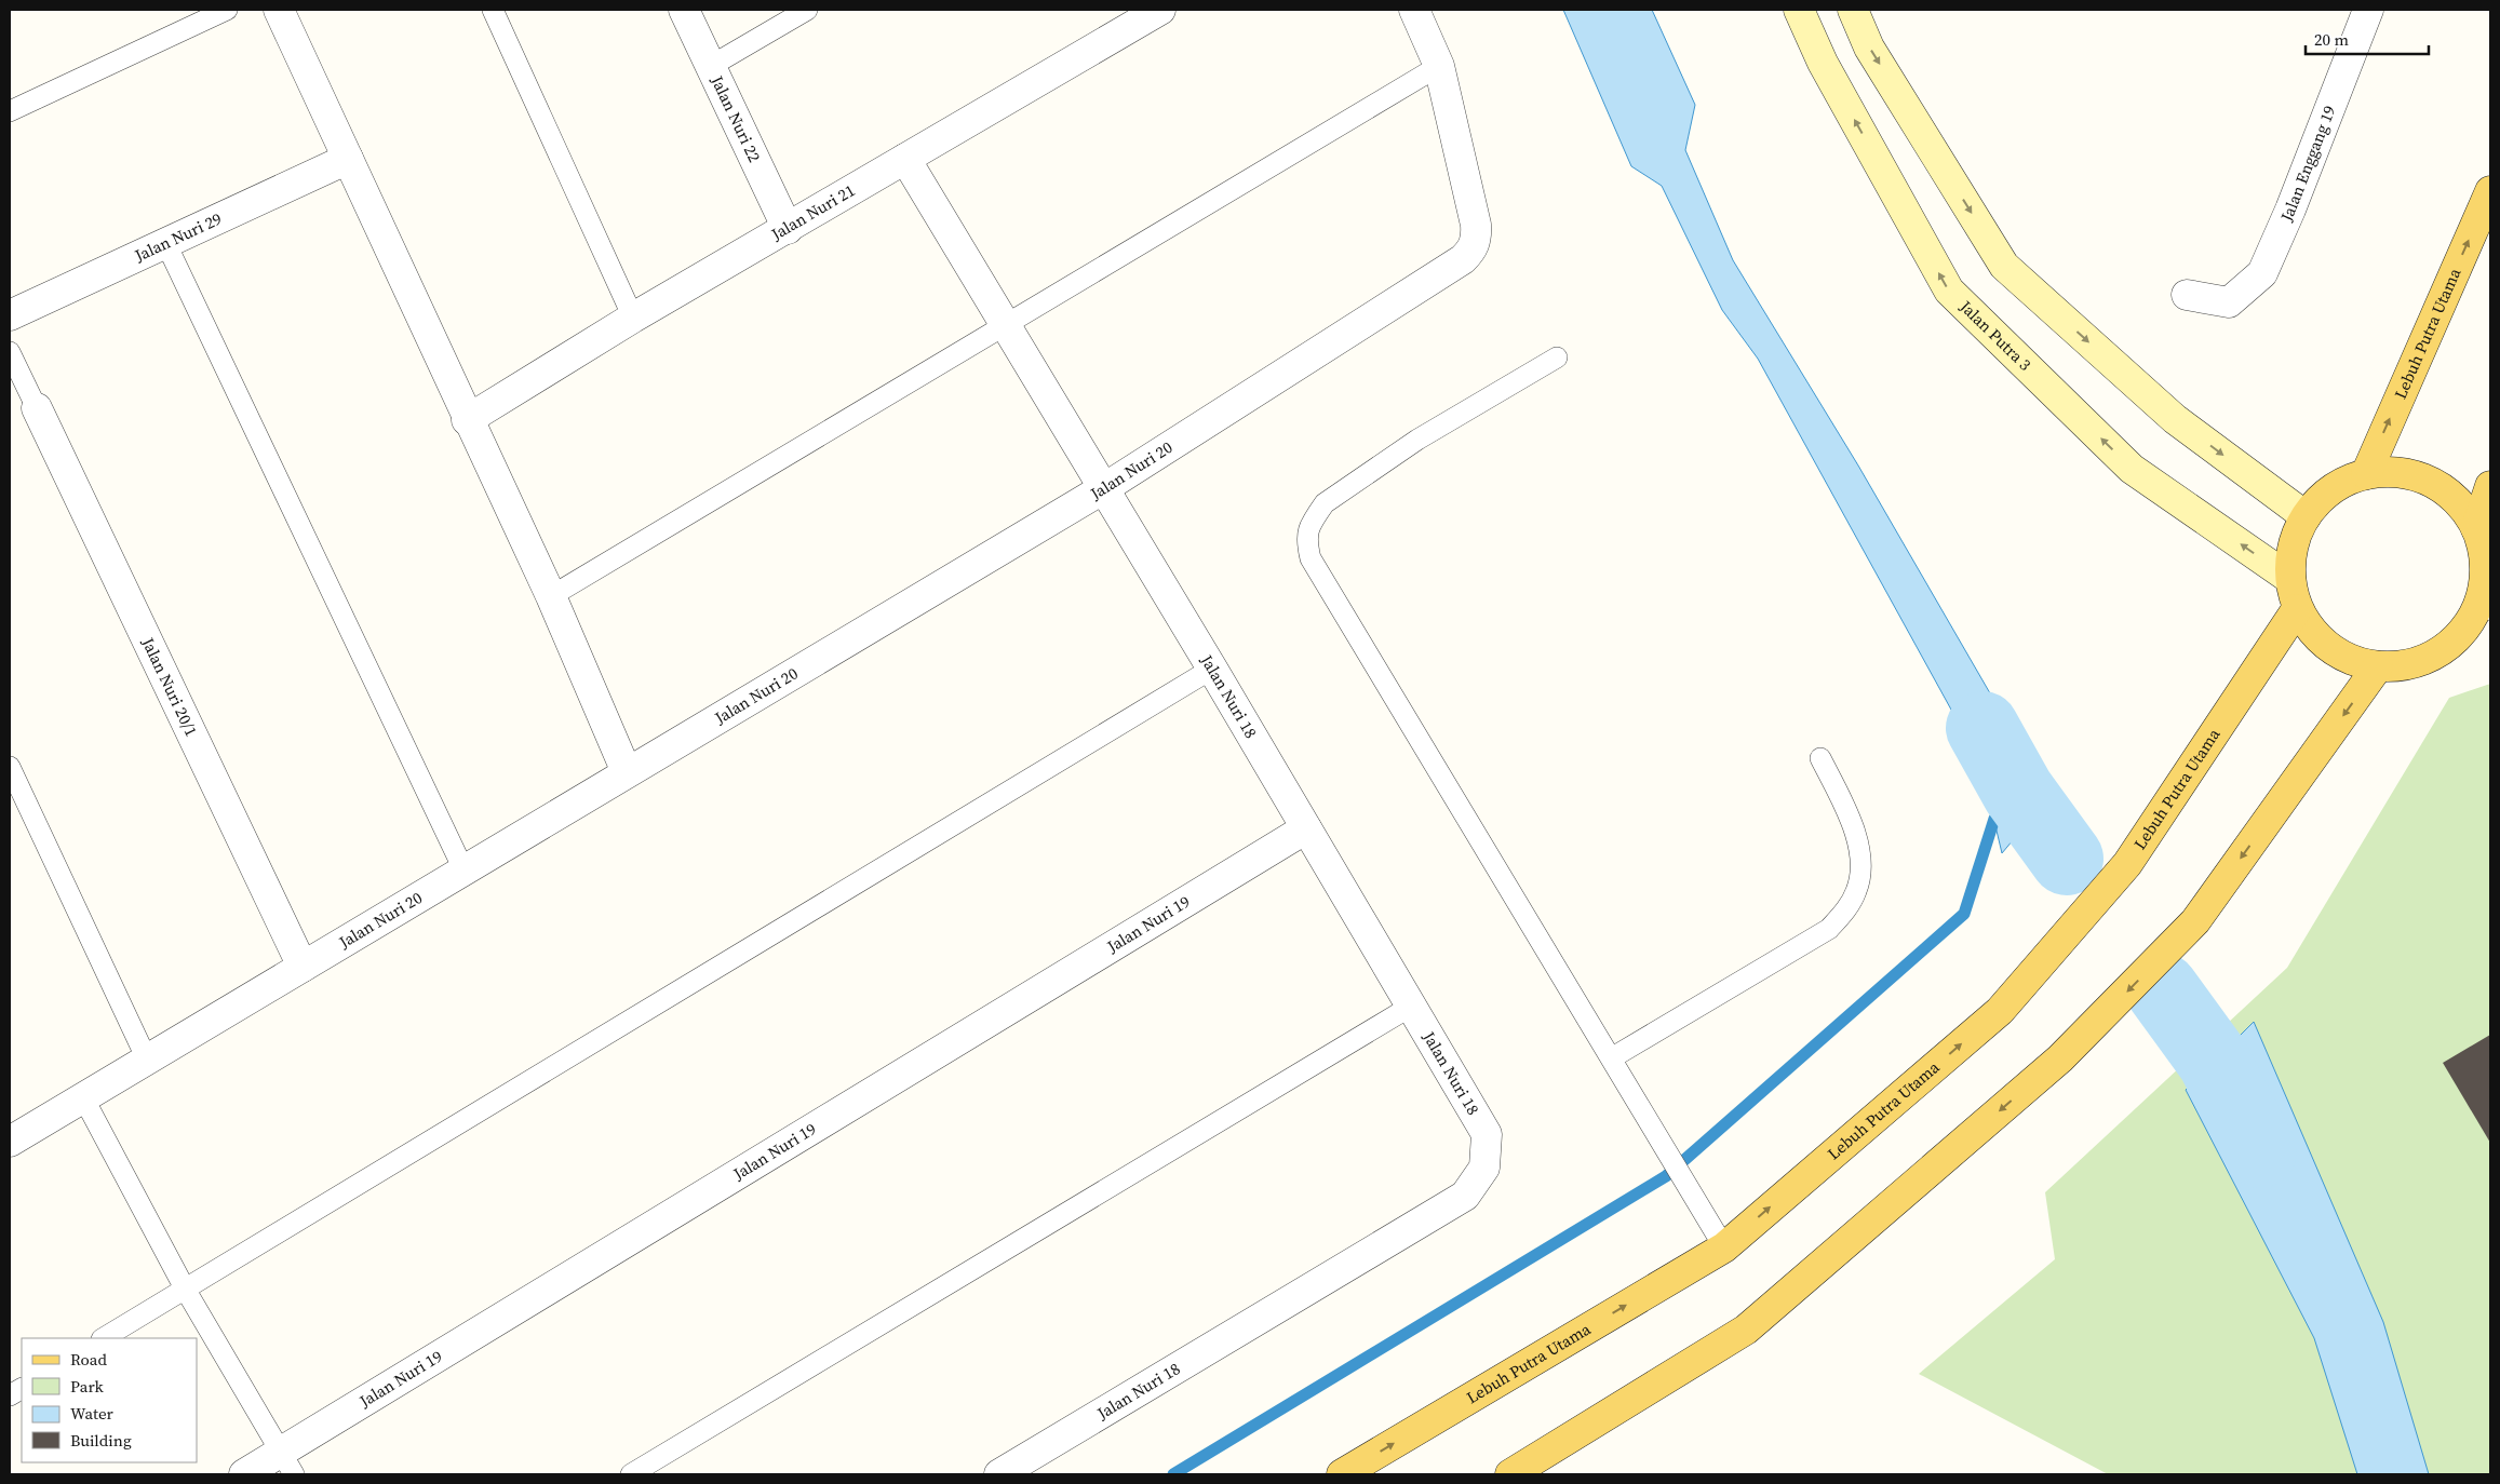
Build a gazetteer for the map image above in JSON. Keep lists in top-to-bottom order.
{
  "streets": {
    "main road": ["Lebuh Putra Utama"],
    "street": [
      "Jalan Nuri 22",
      "Jalan Enggang 19",
      "Jalan Nuri 21",
      "Jalan Nuri 29",
      "Jalan Putra 3",
      "Jalan Nuri 20",
      "Jalan Nuri 20/1",
      "Jalan Nuri 18",
      "Jalan Nuri 19"
    ]
  },
  "crossings": [
    ["Jalan Nuri 22", "Jalan Nuri 21"],
    ["Jalan Nuri 21", "Jalan Nuri 18"],
    ["Jalan Nuri 20", "Jalan Nuri 20/1"],
    ["Jalan Nuri 20", "Jalan Nuri 18"],
    ["Jalan Nuri 18", "Jalan Nuri 19"]
  ],
  "legend": [
    "Road",
    "Park",
    "Water",
    "Building"
  ],
  "scale_bar": "20 m"
}
